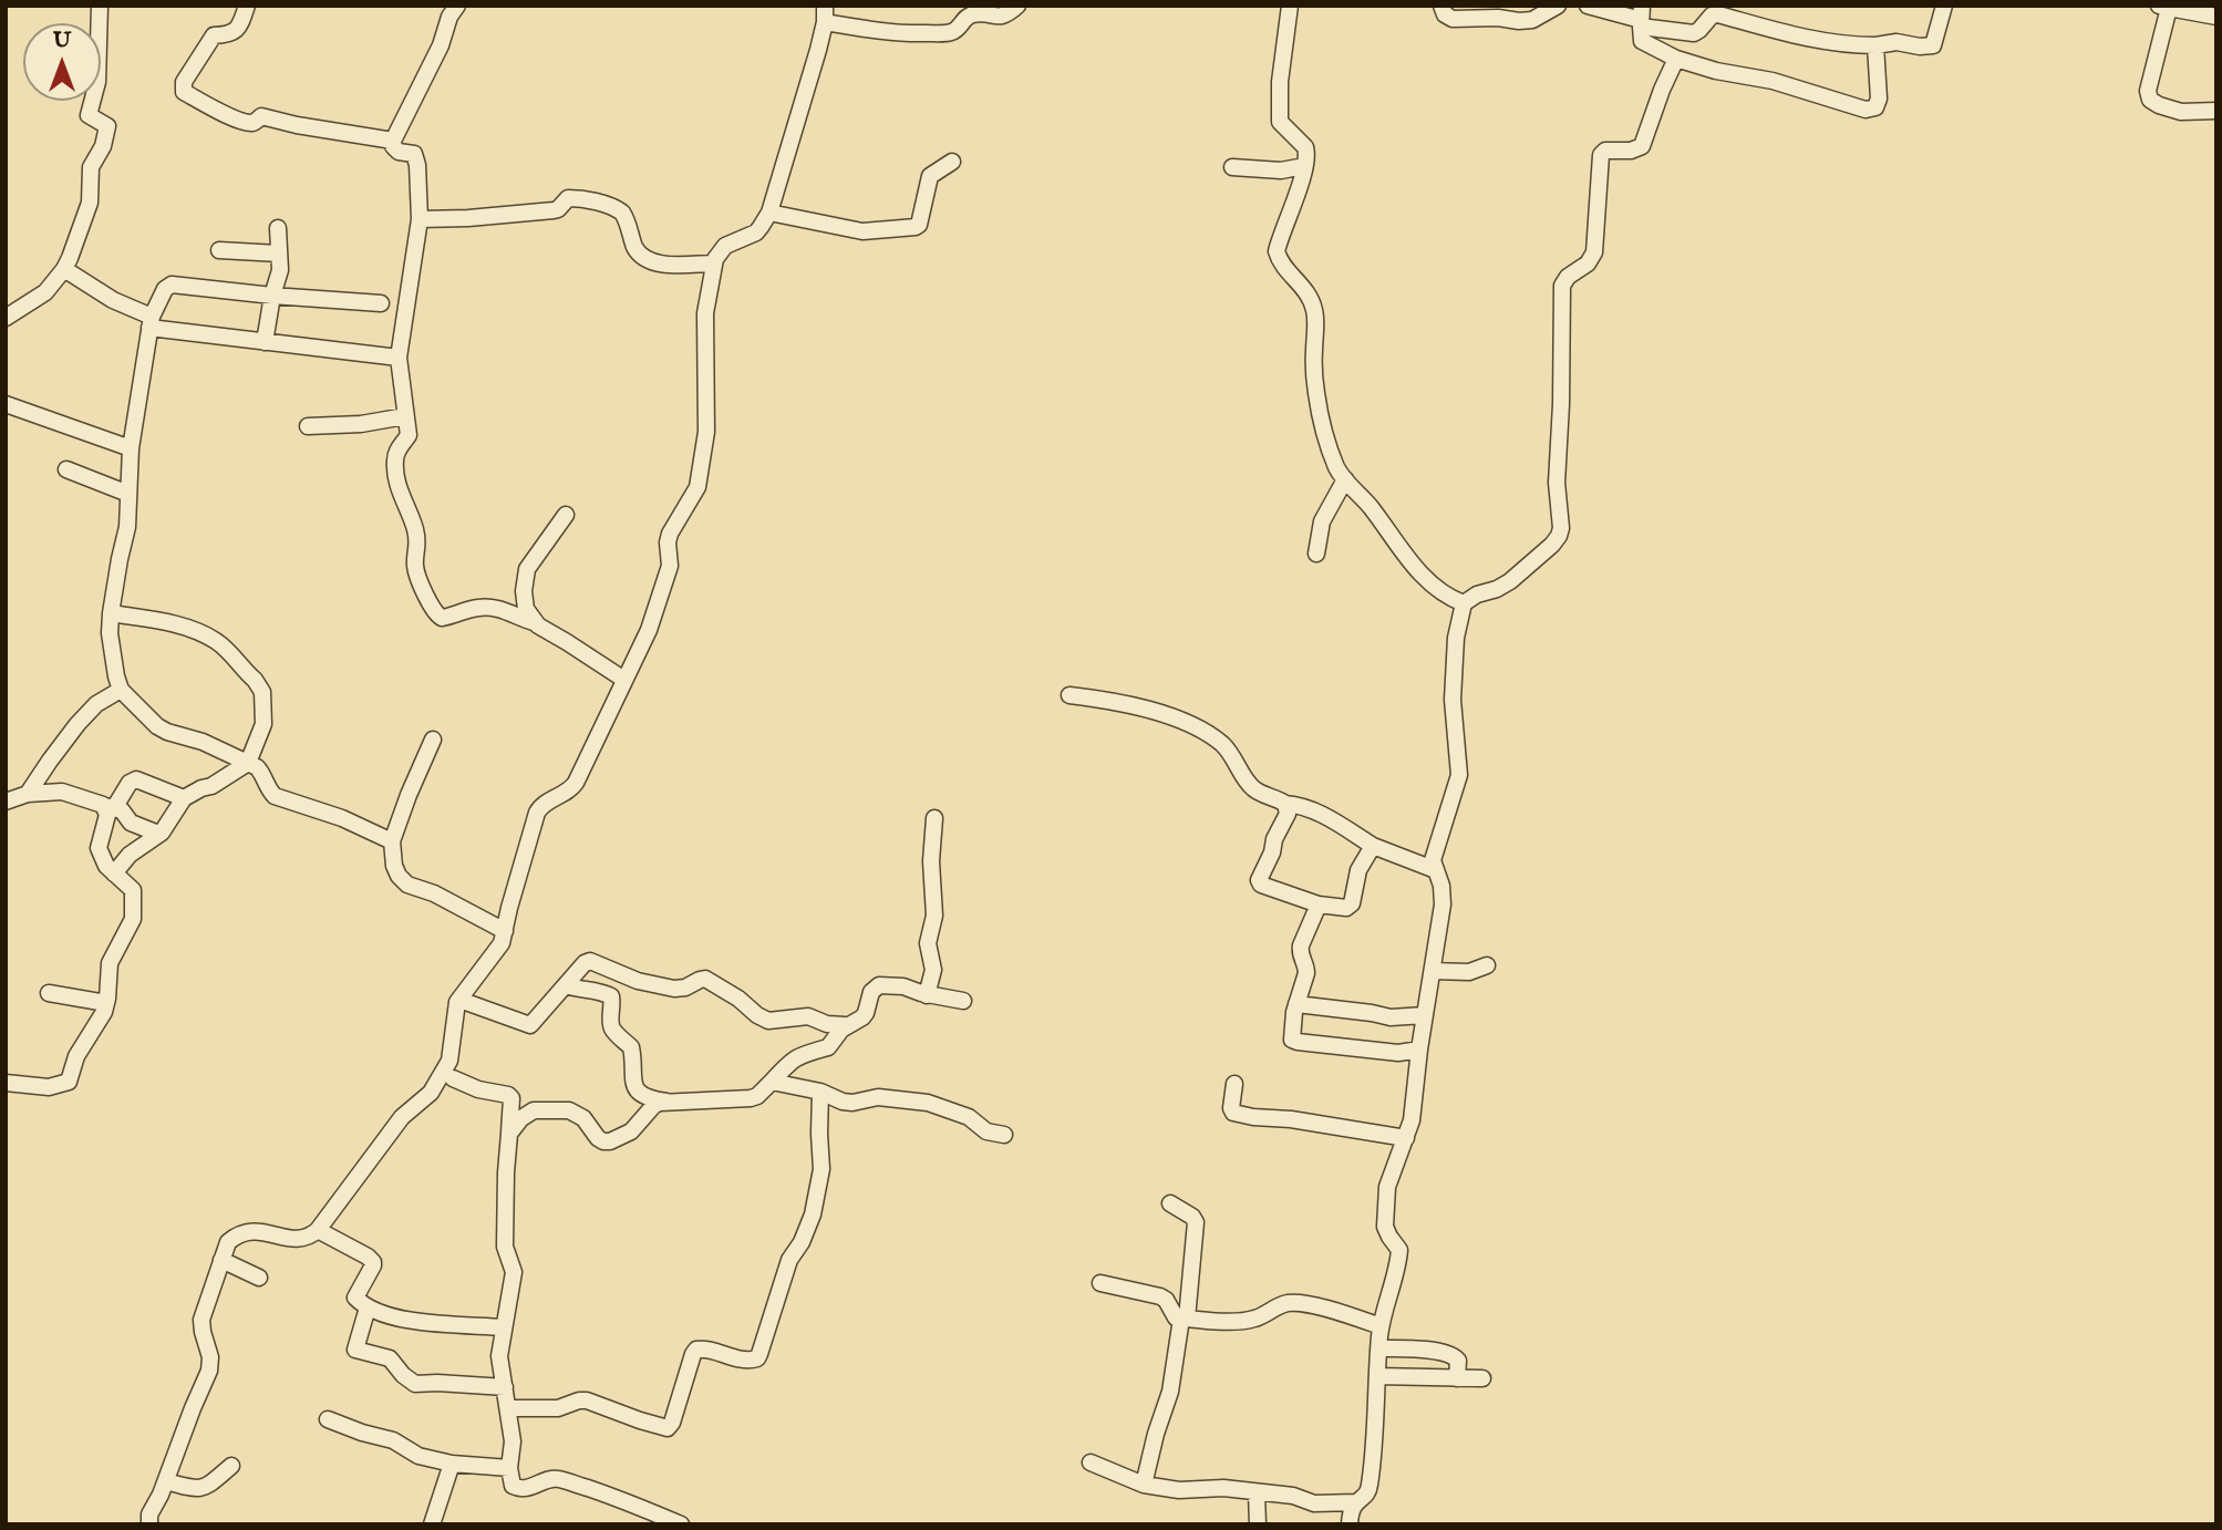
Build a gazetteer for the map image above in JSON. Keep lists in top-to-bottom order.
{
  "north": "top"
}
